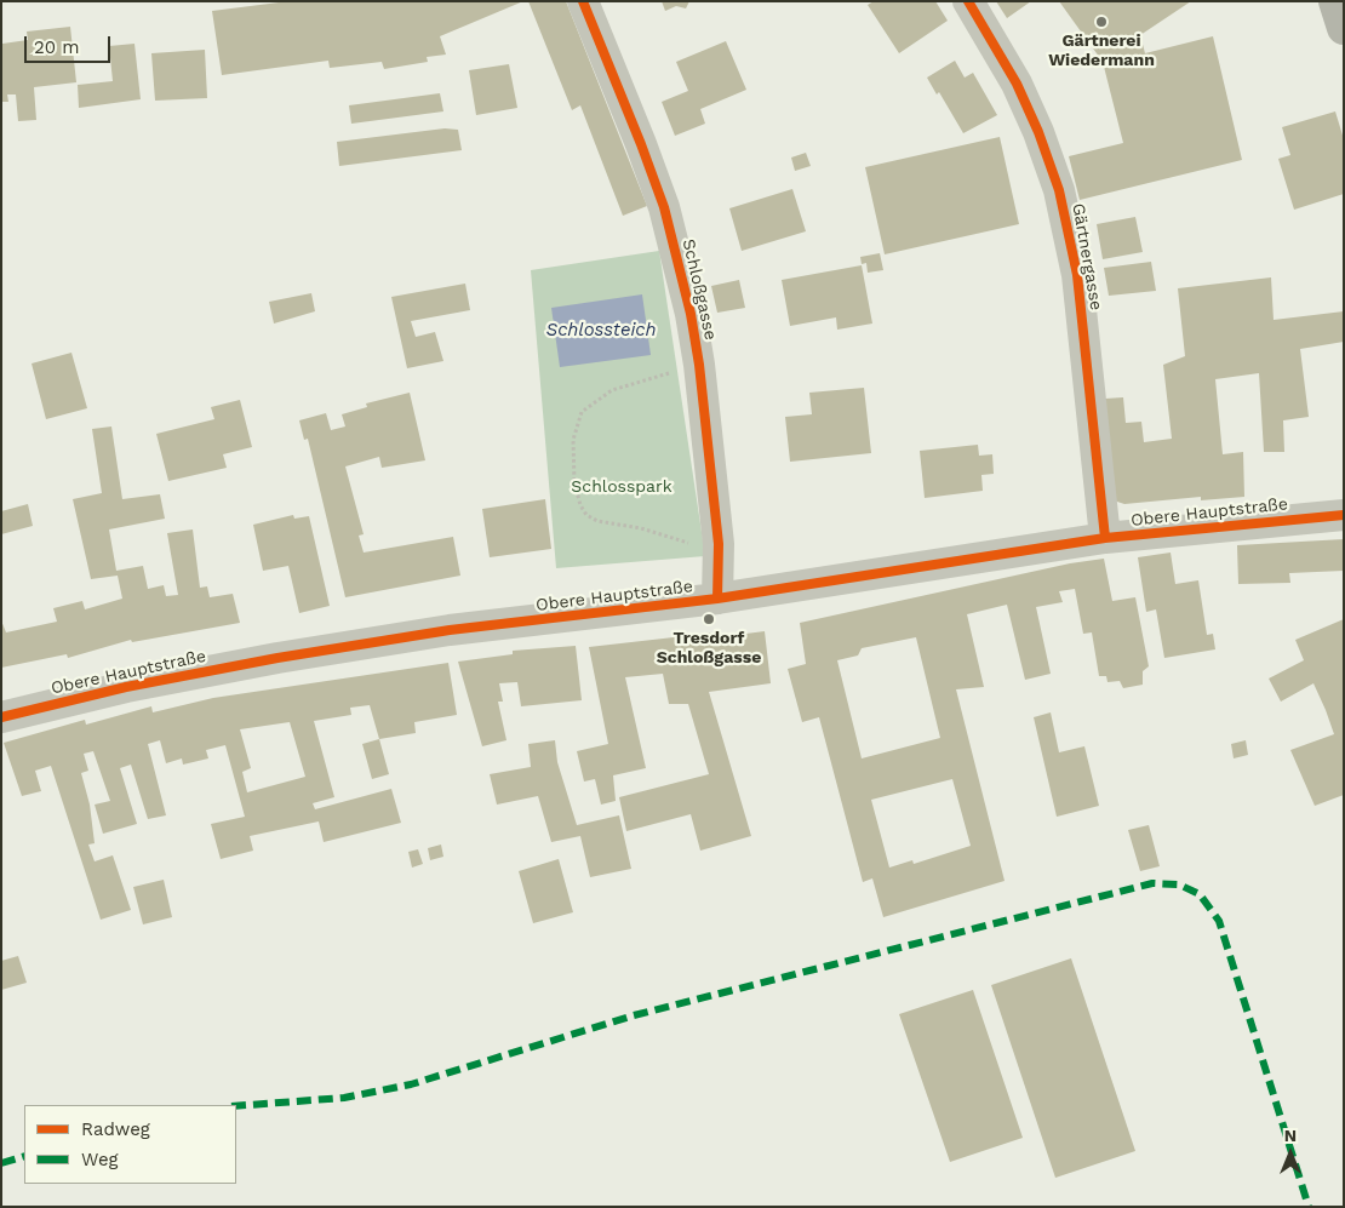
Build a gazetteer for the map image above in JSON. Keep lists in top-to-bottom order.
{
  "streets": {
    "street": ["Gärtnergasse", "Schloßgasse", "Obere Hauptstraße"]
  },
  "crossings": [
    ["Gärtnergasse", "Obere Hauptstraße"],
    ["Schloßgasse", "Obere Hauptstraße"]
  ],
  "water": ["Schlossteich"],
  "parks": ["Schlosspark"],
  "places": ["Gärtnerei Wiedermann", "Tresdorf Schloßgasse"],
  "legend": ["Radweg", "Weg"],
  "scale_bar": "20 m",
  "north": "top"
}
